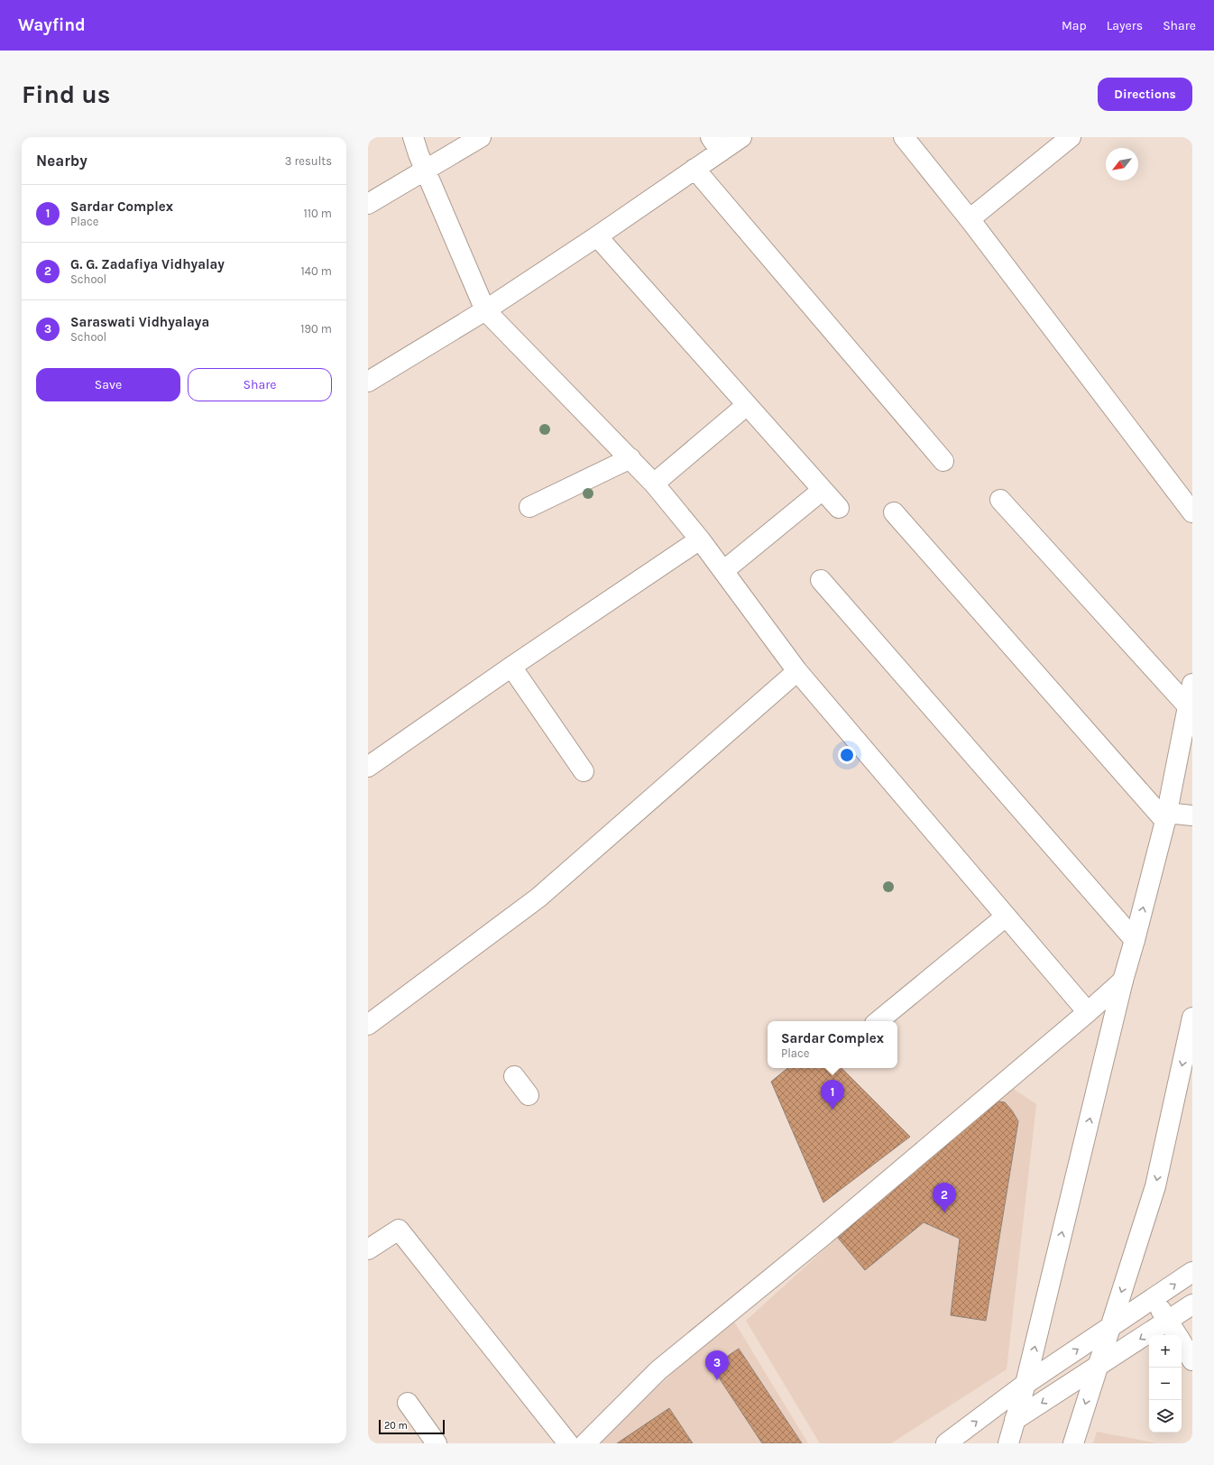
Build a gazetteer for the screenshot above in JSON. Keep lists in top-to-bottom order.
{
  "scale_bar": "20 m",
  "north": "bottom left",
  "page": {
    "header": "Wayfind",
    "nav": ["Map", "Layers", "Share"],
    "buttons": [
      "Directions",
      ["Save", "Share"]
    ],
    "title": "Find us",
    "heading": ["Nearby", "3 results"],
    "list": [
      {
        "mark": "1",
        "name": "Sardar Complex",
        "note": "Place",
        "value": "110 m"
      },
      {
        "mark": "2",
        "name": "G. G. Zadafiya Vidhyalay",
        "note": "School",
        "value": "140 m"
      },
      {
        "mark": "3",
        "name": "Saraswati Vidhyalaya",
        "note": "School",
        "value": "190 m"
      }
    ],
    "popup": ["Sardar Complex", "Place"],
    "pins": ["1", "2", "3"],
    "map_buttons": ["+", "−"],
    "scale": "20 m"
  }
}
